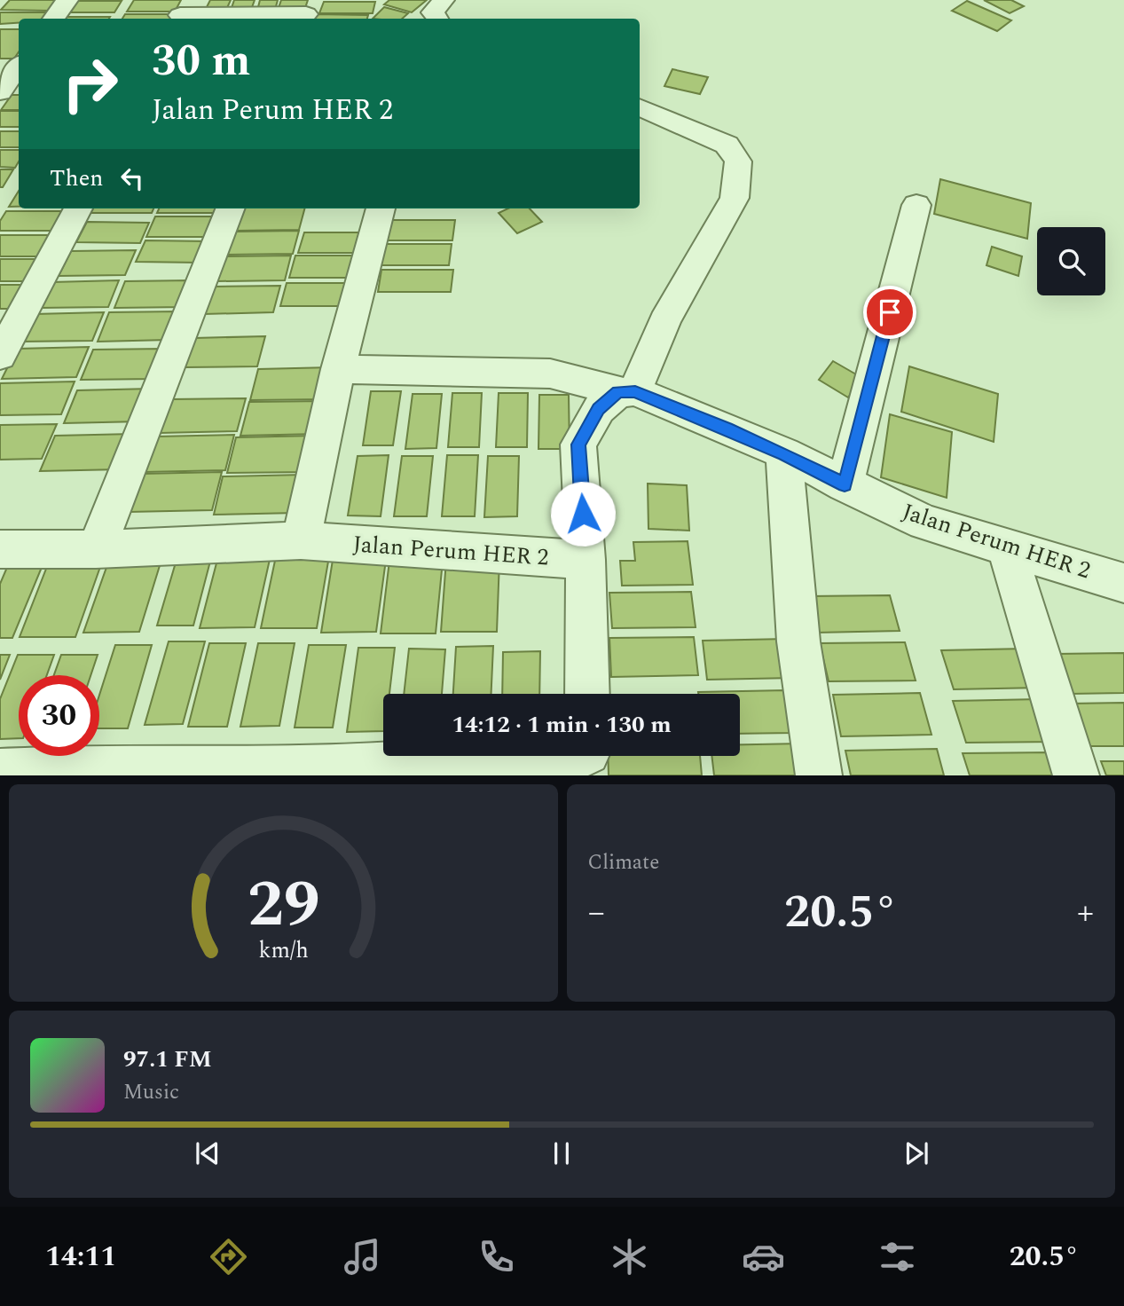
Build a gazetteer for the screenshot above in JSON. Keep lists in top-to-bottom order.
{
  "streets": {
    "street": ["Jalan Perum HER 2"]
  },
  "page": {
    "turn": ["30 m", "Jalan Perum HER 2"],
    "then": "Then",
    "limit": "30",
    "trip": "14:12 · 1 min · 130 m",
    "tile": "Climate",
    "heat": ["−", "20.5°", "+"],
    "song": ["97.1 FM", "Music"],
    "tabs": ["14:11", "20.5°"],
    "gauge": ["29", "km/h"]
  }
}
